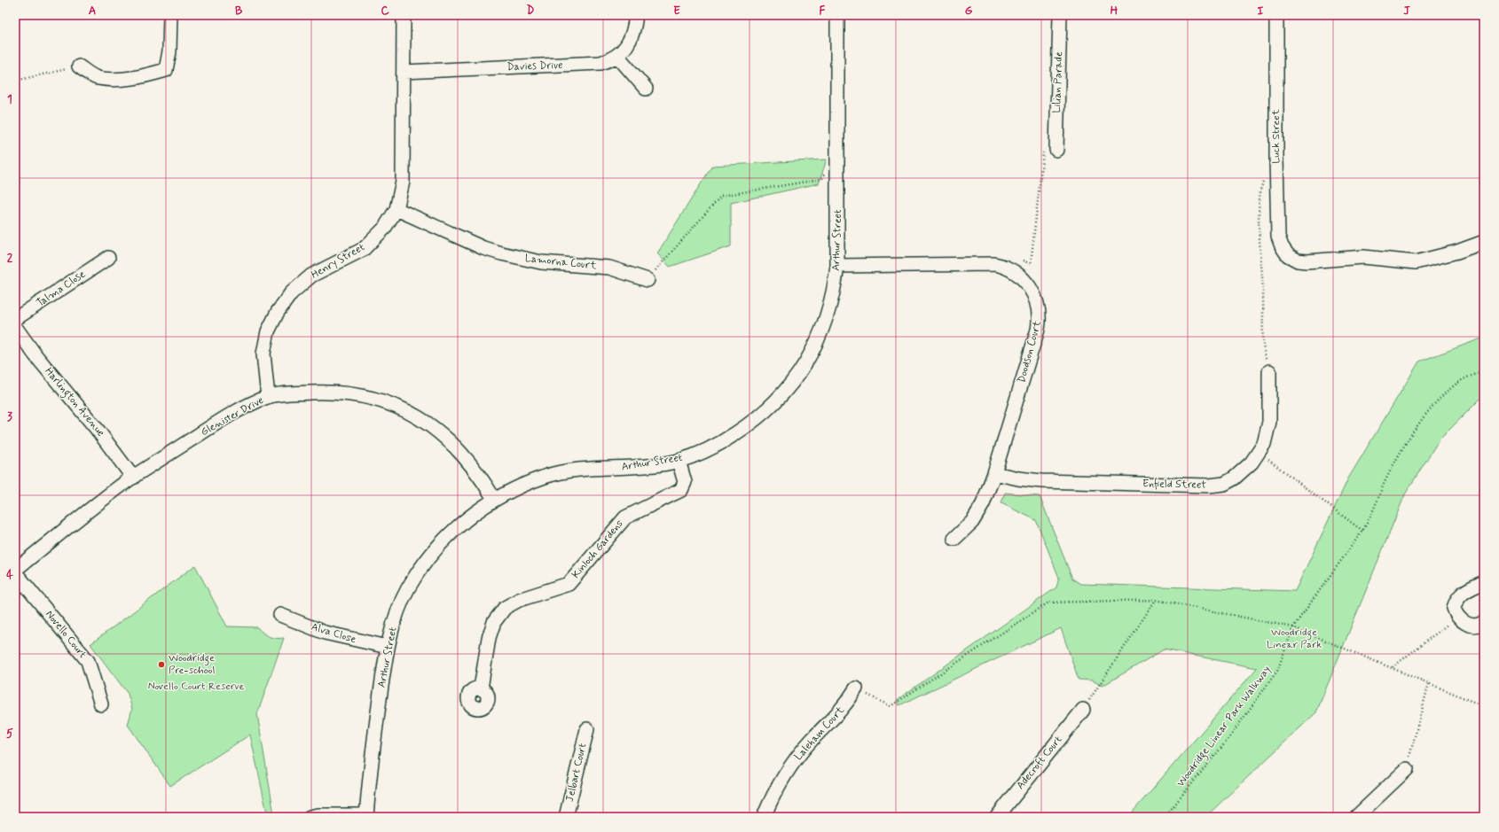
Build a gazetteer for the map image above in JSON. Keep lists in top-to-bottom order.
{
  "streets": {
    "street": [
      "Davies Drive",
      "Lilian Parade",
      "Luck Street",
      "Arthur Street",
      "Henry Street",
      "Lamorna Court",
      "Talma Close",
      "Doodson Court",
      "Harlington Avenue",
      "Glenister Drive",
      "Enfield Street",
      "Kinloch Gardens",
      "Alva Close",
      "Novello Court",
      "Laleham Court",
      "Adecroft Court",
      "Jelbart Court"
    ],
    "path": ["Woodridge Linear Park Walkway"]
  },
  "crossings": [
    ["Davies Drive", "Henry Street"],
    ["Arthur Street", "Doodson Court"],
    ["Arthur Street", "Glenister Drive"],
    ["Arthur Street", "Kinloch Gardens"],
    ["Arthur Street", "Alva Close"],
    ["Henry Street", "Lamorna Court"],
    ["Henry Street", "Glenister Drive"],
    ["Doodson Court", "Enfield Street"],
    ["Harlington Avenue", "Glenister Drive"],
    ["Glenister Drive", "Novello Court"]
  ],
  "parks": ["Woodridge Linear Park", "Novello Court Reserve"],
  "places": ["Woodridge Pre-school"],
  "grid": {
    "columns": [
      "A",
      "B",
      "C",
      "D",
      "E",
      "F",
      "G",
      "H",
      "I",
      "J"
    ],
    "rows": [
      "1",
      "2",
      "3",
      "4",
      "5"
    ]
  }
}
